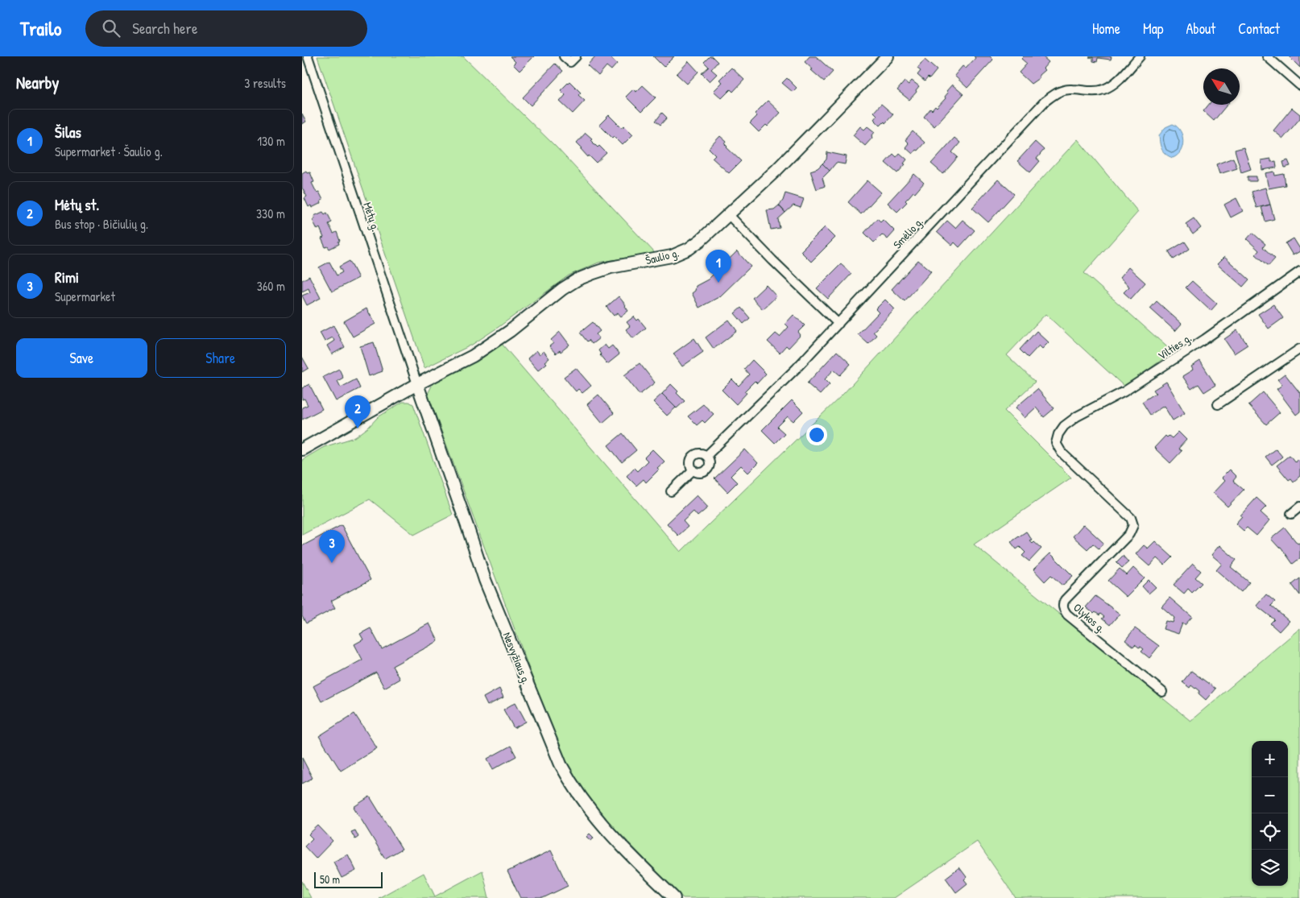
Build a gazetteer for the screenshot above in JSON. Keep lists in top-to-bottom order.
{
  "streets": {
    "street": [
      "Mėtų g.",
      "Smėlio g.",
      "Šaulio g.",
      "Vilties g.",
      "Olykos g.",
      "Nesvyžiaus g."
    ]
  },
  "crossings": [
    ["Mėtų g.", "Šaulio g."],
    ["Mėtų g.", "Nesvyžiaus g."],
    ["Šaulio g.", "Nesvyžiaus g."],
    ["Vilties g.", "Olykos g."]
  ],
  "scale_bar": "50 m",
  "north": "top left",
  "page": {
    "header": "Trailo",
    "search": "Search here",
    "nav": [
      "Home",
      "Map",
      "About",
      "Contact"
    ],
    "heading": ["Nearby", "3 results"],
    "list": [
      {
        "mark": "1",
        "name": "Šilas",
        "note": "Supermarket · Šaulio g.",
        "value": "130 m"
      },
      {
        "mark": "2",
        "name": "Mėtų st.",
        "note": "Bus stop · Bičiulių g.",
        "value": "330 m"
      },
      {
        "mark": "3",
        "name": "Rimi",
        "note": "Supermarket",
        "value": "360 m"
      }
    ],
    "pins": ["1", "2", "3"],
    "buttons": ["Save", "Share"],
    "map_buttons": ["+", "−"],
    "scale": "50 m"
  }
}
